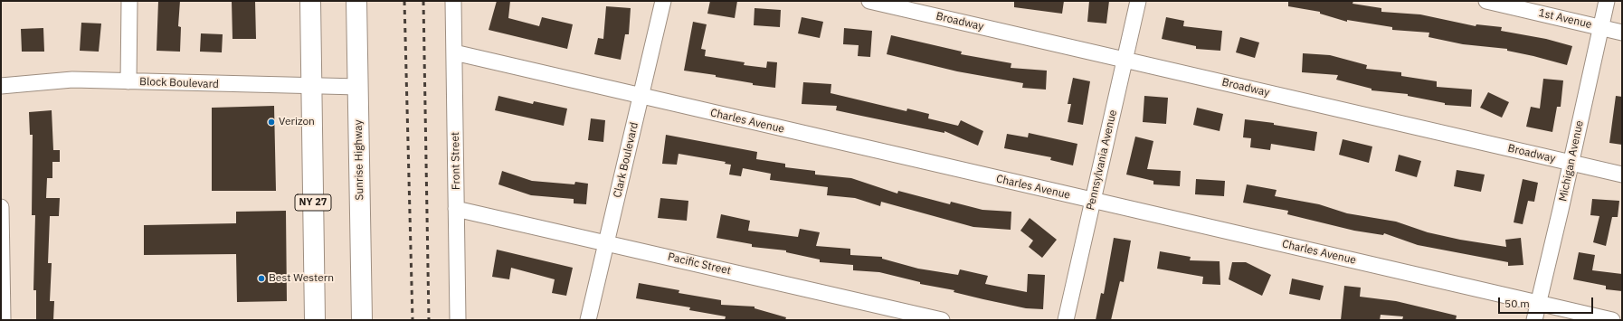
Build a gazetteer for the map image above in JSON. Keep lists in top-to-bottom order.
{
  "streets": {
    "highway": ["Sunrise Highway", "NY 27"],
    "street": [
      "1st Avenue",
      "Broadway",
      "Block Boulevard",
      "Charles Avenue",
      "Clark Boulevard",
      "Pennsylvania Avenue",
      "Front Street",
      "Michigan Avenue",
      "Pacific Street"
    ]
  },
  "crossings": [
    ["1st Avenue", "Michigan Avenue"],
    ["Broadway", "Pennsylvania Avenue"],
    ["Broadway", "Michigan Avenue"],
    ["Block Boulevard", "Sunrise Highway"],
    ["Block Boulevard", "NY 27"],
    ["Charles Avenue", "Clark Boulevard"],
    ["Charles Avenue", "Pennsylvania Avenue"],
    ["Charles Avenue", "Front Street"],
    ["Charles Avenue", "Michigan Avenue"],
    ["Clark Boulevard", "Pacific Street"],
    ["Front Street", "Pacific Street"]
  ],
  "places": ["Verizon", "Best Western"],
  "scale_bar": "50 m"
}
